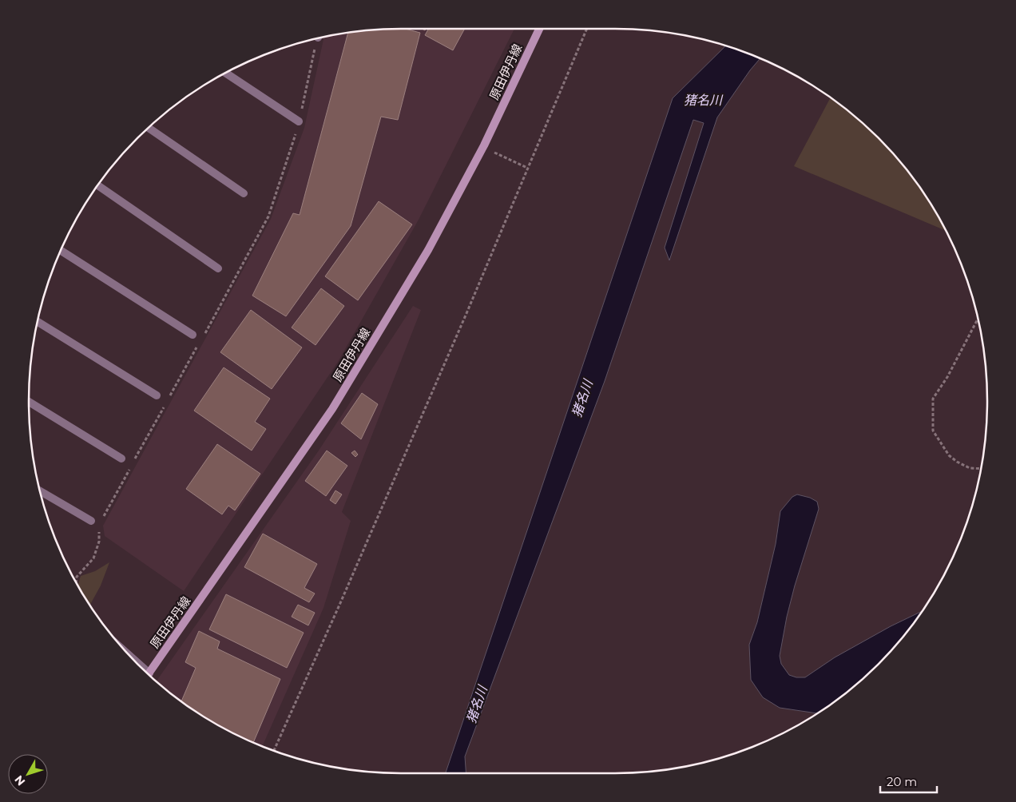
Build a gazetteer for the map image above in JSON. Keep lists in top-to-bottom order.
{
  "streets": {
    "street": ["原田伊丹線"]
  },
  "water": ["猪名川"],
  "scale_bar": "20 m",
  "north": "bottom left"
}
